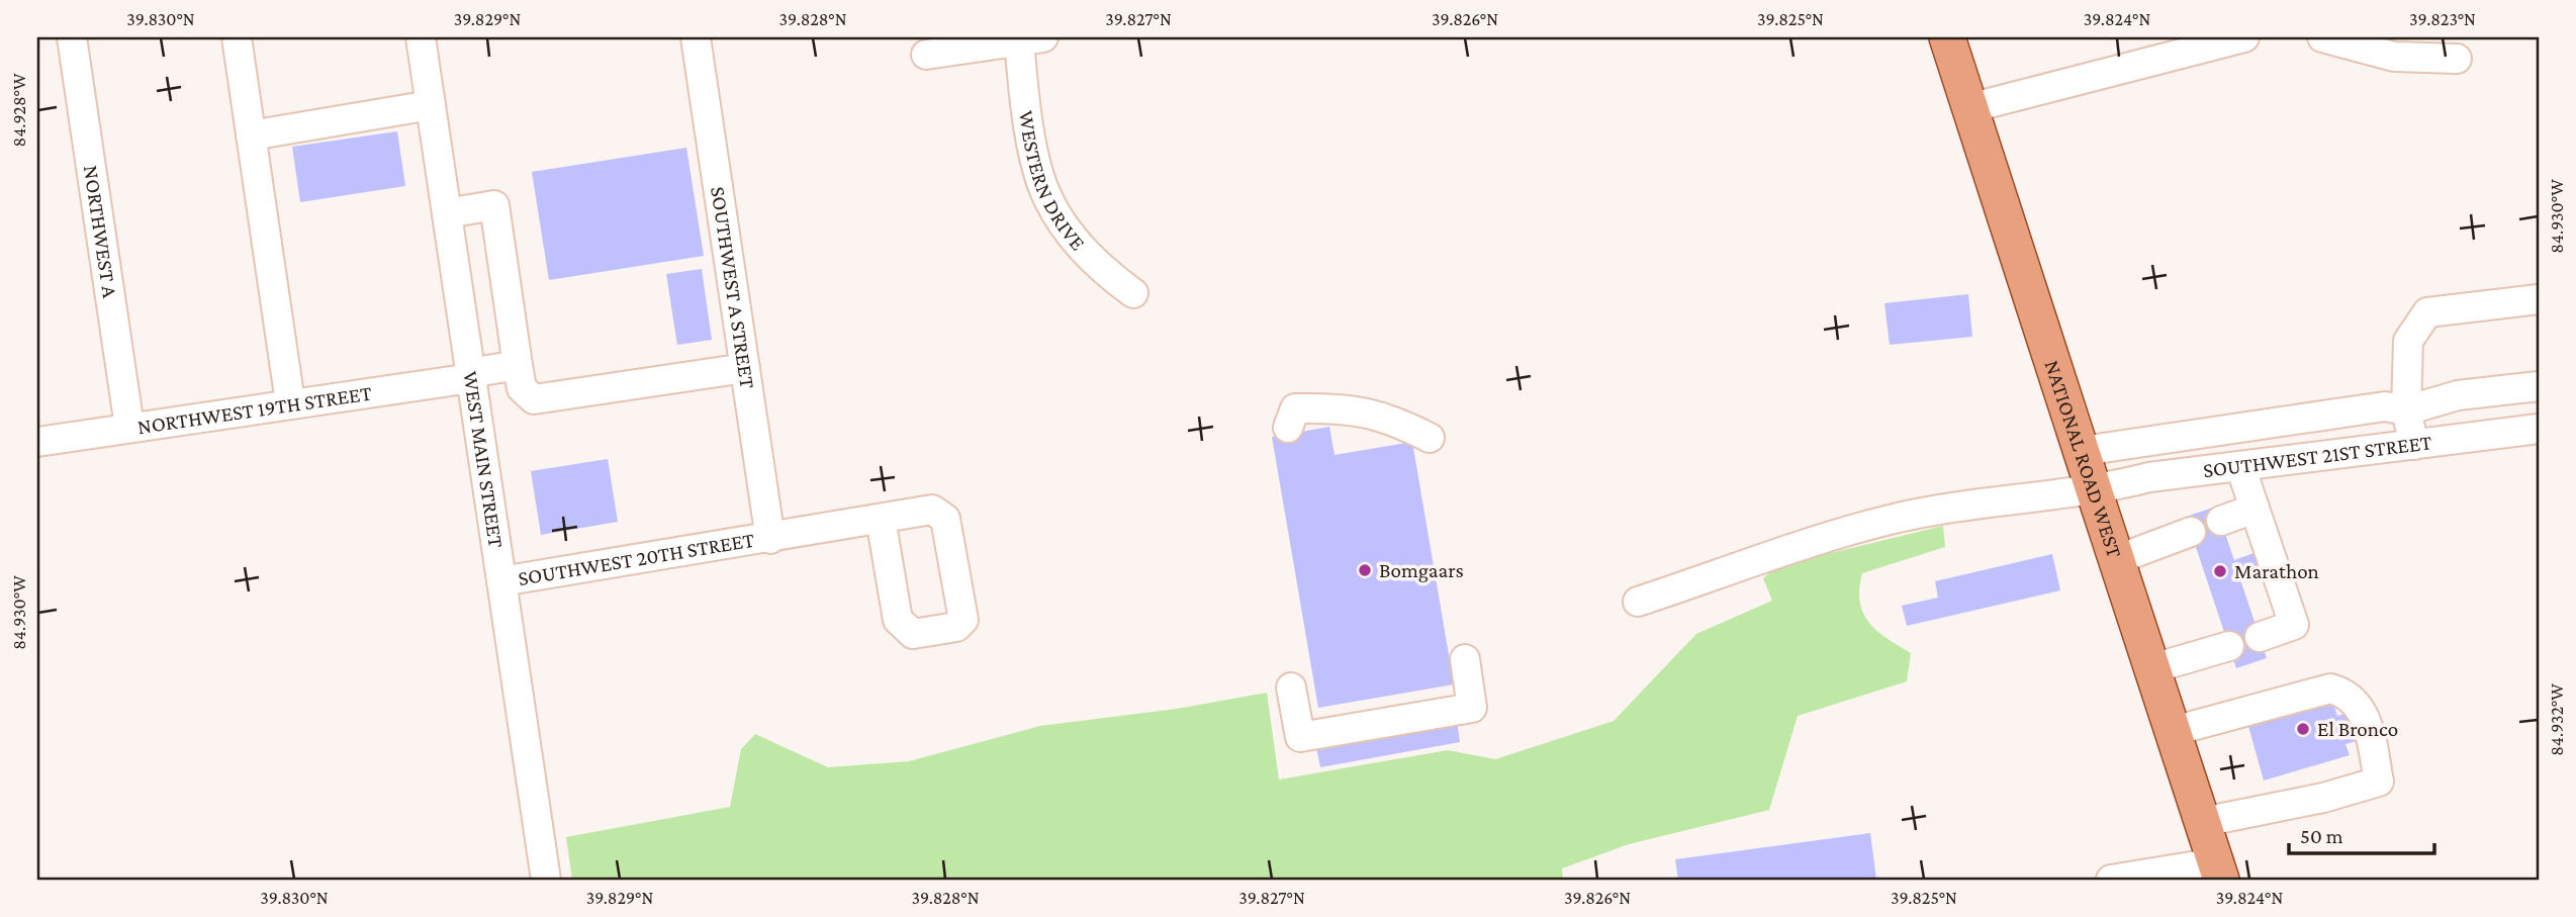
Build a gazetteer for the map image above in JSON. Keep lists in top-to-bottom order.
{
  "streets": {
    "main road": ["NATIONAL ROAD WEST"],
    "street": [
      "WESTERN DRIVE",
      "NORTHWEST A",
      "SOUTHWEST A STREET",
      "NORTHWEST 19TH STREET",
      "SOUTHWEST 21ST STREET",
      "WEST MAIN STREET",
      "SOUTHWEST 20TH STREET"
    ]
  },
  "crossings": [
    ["NORTHWEST A", "NORTHWEST 19TH STREET"],
    ["SOUTHWEST A STREET", "SOUTHWEST 20TH STREET"],
    ["NORTHWEST 19TH STREET", "WEST MAIN STREET"],
    ["SOUTHWEST 21ST STREET", "NATIONAL ROAD WEST"],
    ["WEST MAIN STREET", "SOUTHWEST 20TH STREET"]
  ],
  "places": ["Bomgaars", "Marathon", "El Bronco"],
  "scale_bar": "50 m",
  "coordinates": [
    "39.830°N",
    "39.829°N",
    "39.828°N",
    "39.827°N",
    "39.826°N",
    "39.825°N",
    "39.824°N",
    "39.823°N",
    "84.928°W",
    "84.930°W",
    "84.932°W"
  ]
}
